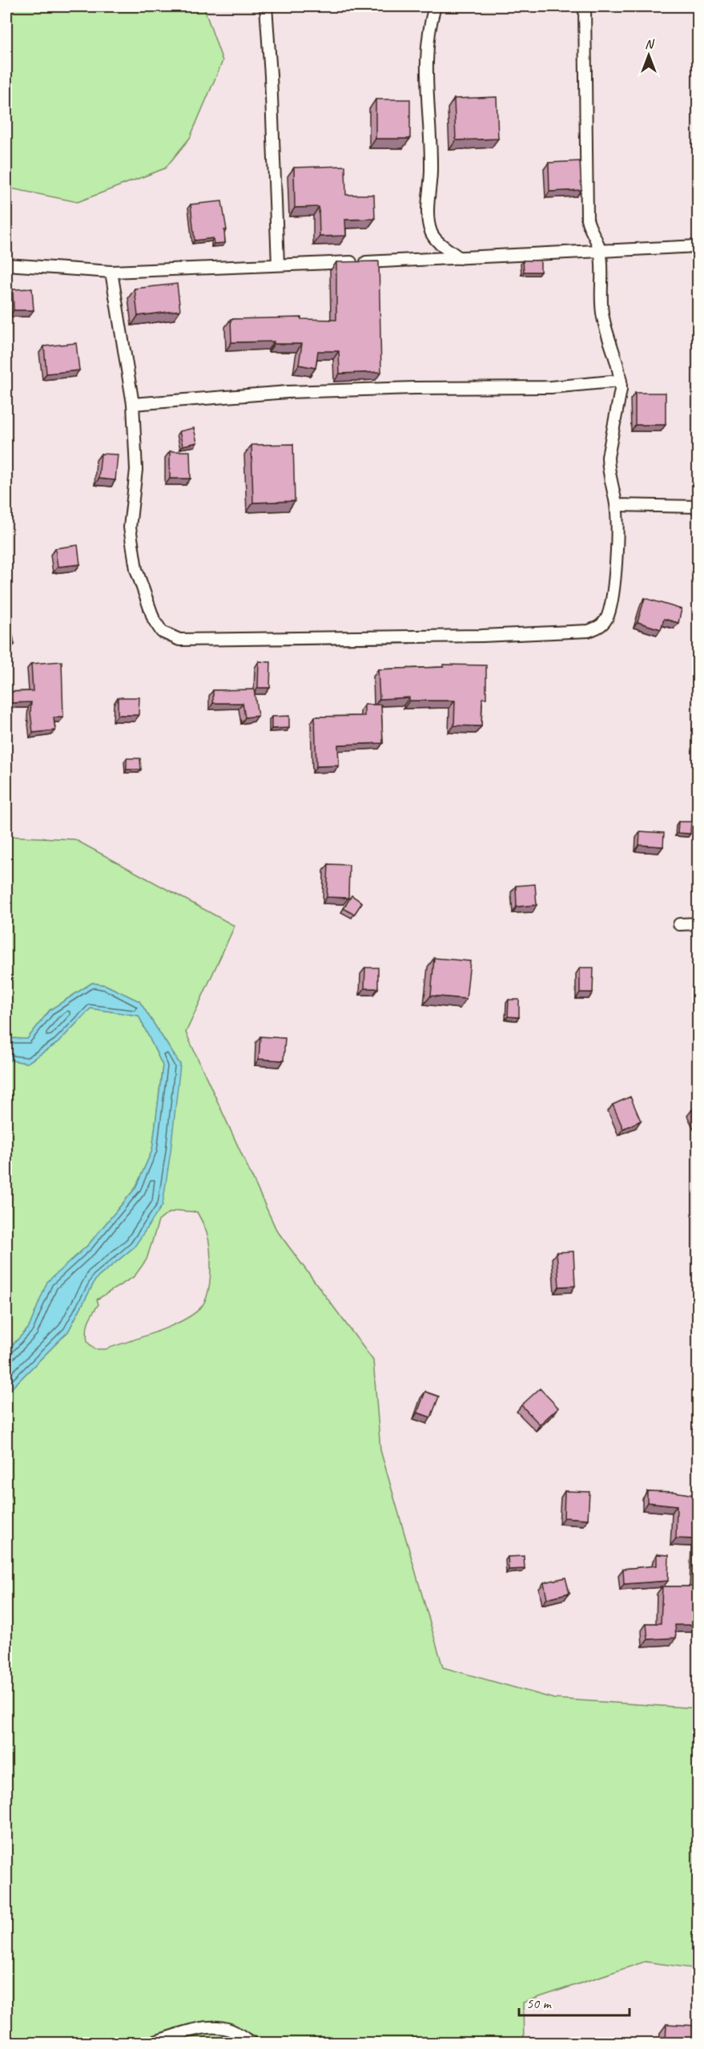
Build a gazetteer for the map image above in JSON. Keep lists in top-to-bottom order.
{
  "scale_bar": "50 m",
  "north": "top"
}
